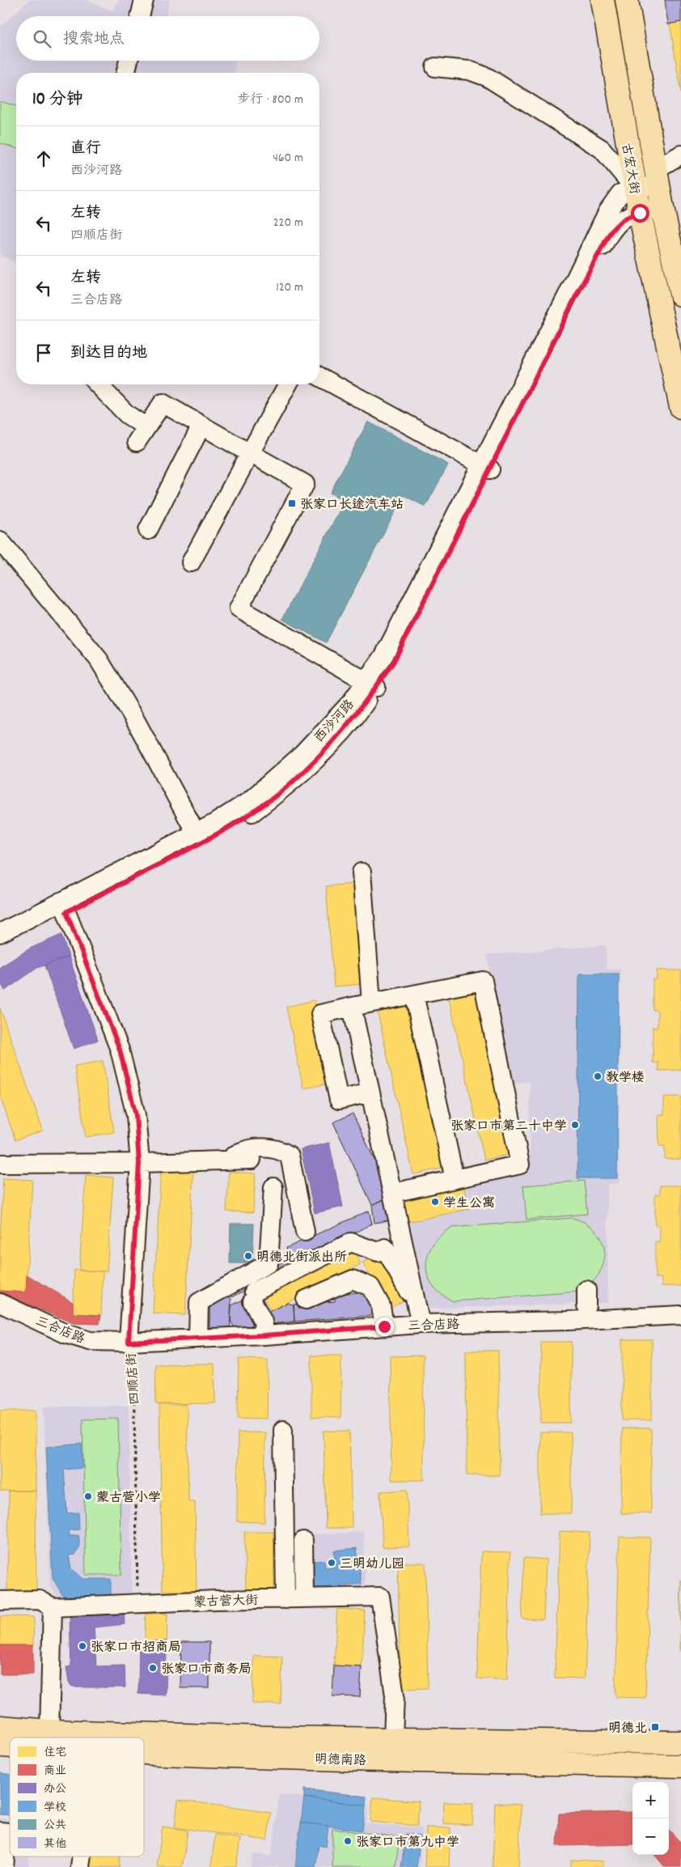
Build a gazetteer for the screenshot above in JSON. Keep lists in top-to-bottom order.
{
  "streets": {
    "main road": ["古宏大街", "明德南路"],
    "street": [
      "西沙河路",
      "三合店路",
      "四顺店街",
      "蒙古营大街"
    ]
  },
  "crossings": [
    ["古宏大街", "西沙河路"],
    ["西沙河路", "四顺店街"],
    ["三合店路", "四顺店街"],
    ["四顺店街", "蒙古营大街"],
    ["蒙古营大街", "明德南路"]
  ],
  "places": {
    "transit": ["张家口长途汽车站", "明德北"],
    "other": [
      "教学楼",
      "张家口市第二十中学",
      "学生公寓",
      "明德北街派出所",
      "蒙古营小学",
      "三明幼儿园",
      "张家口市招商局",
      "张家口市商务局",
      "张家口市第九中学"
    ]
  },
  "legend": [
    "住宅",
    "商业",
    "办公",
    "学校",
    "公共",
    "其他"
  ],
  "page": {
    "search": "搜索地点",
    "heading": ["10 分钟", "步行 · 800 m"],
    "list": [
      ["直行", "西沙河路", "460 m"],
      ["左转", "四顺店街", "220 m"],
      ["左转", "三合店路", "120 m"],
      "到达目的地"
    ],
    "map_buttons": ["+", "−"]
  }
}
